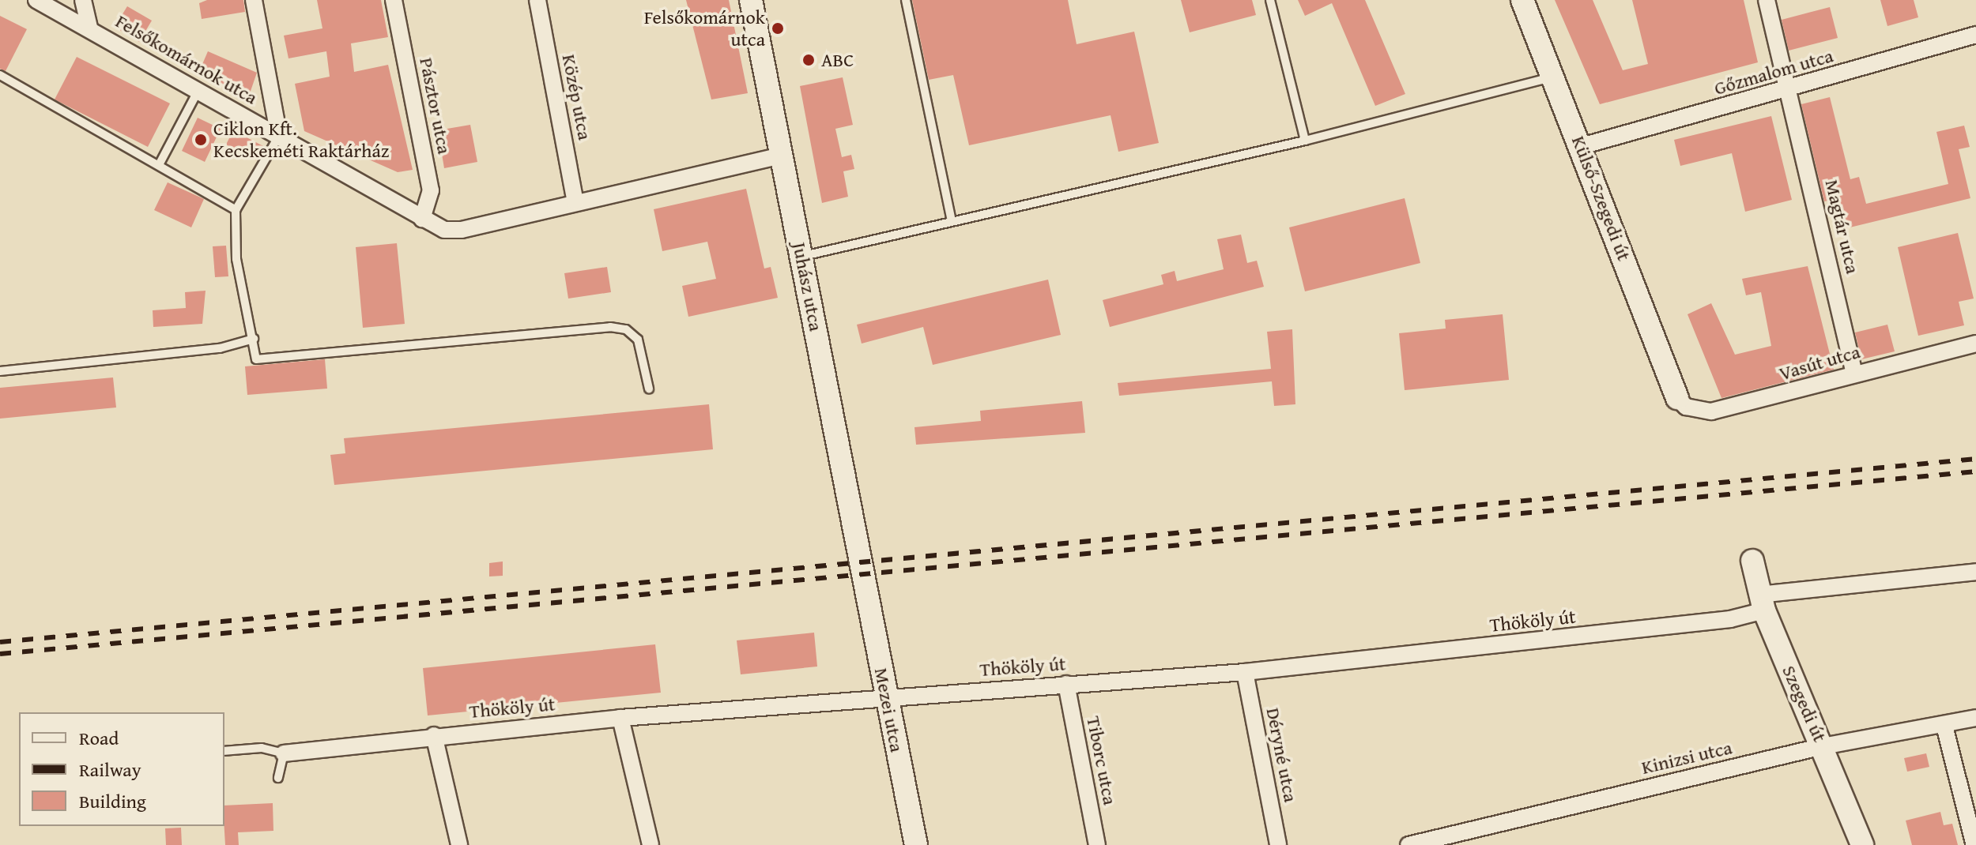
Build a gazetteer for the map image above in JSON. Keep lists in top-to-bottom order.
{
  "streets": {
    "street": [
      "Felsőkomárnok utca",
      "Gőzmalom utca",
      "Közép utca",
      "Pásztor utca",
      "Külső-Szegedi út",
      "Magtár utca",
      "Juhász utca",
      "Vasút utca",
      "Thököly út",
      "Szegedi út",
      "Mezei utca",
      "Déryné utca",
      "Kinizsi utca",
      "Tiborc utca"
    ]
  },
  "crossings": [
    ["Felsőkomárnok utca", "Közép utca"],
    ["Felsőkomárnok utca", "Pásztor utca"],
    ["Felsőkomárnok utca", "Juhász utca"],
    ["Gőzmalom utca", "Külső-Szegedi út"],
    ["Gőzmalom utca", "Magtár utca"],
    ["Külső-Szegedi út", "Vasút utca"],
    ["Magtár utca", "Vasút utca"],
    ["Juhász utca", "Mezei utca"],
    ["Thököly út", "Szegedi út"],
    ["Thököly út", "Mezei utca"],
    ["Thököly út", "Déryné utca"],
    ["Thököly út", "Tiborc utca"],
    ["Szegedi út", "Kinizsi utca"]
  ],
  "places": ["Felsőkomárnok utca", "ABC", "Ciklon Kft. Kecskeméti Raktárház"],
  "legend": ["Road", "Railway", "Building"]
}
